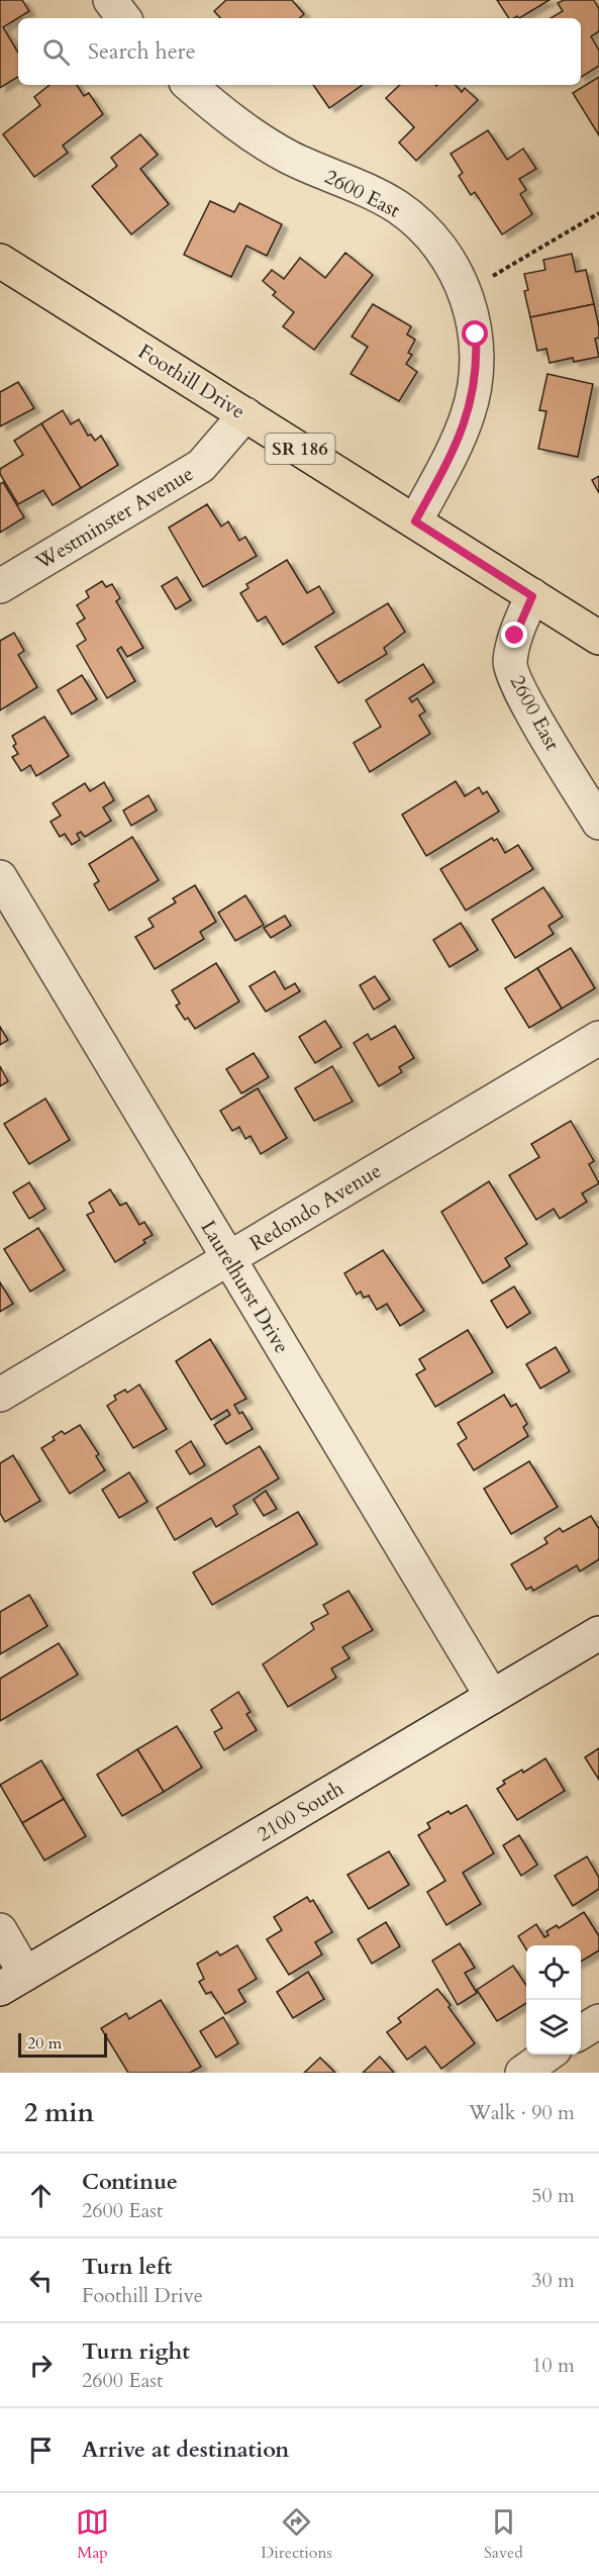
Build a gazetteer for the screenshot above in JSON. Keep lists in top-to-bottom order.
{
  "streets": {
    "main road": ["Foothill Drive", "SR 186"],
    "street": [
      "2600 East",
      "Westminster Avenue",
      "Redondo Avenue",
      "Laurelhurst Drive",
      "2100 South"
    ]
  },
  "crossings": [
    ["2600 East", "Foothill Drive"],
    ["Foothill Drive", "Westminster Avenue"],
    ["Redondo Avenue", "Laurelhurst Drive"],
    ["Laurelhurst Drive", "2100 South"]
  ],
  "scale_bar": "20 m",
  "page": {
    "search": "Search here",
    "scale": "20 m",
    "heading": ["2 min", "Walk · 90 m"],
    "list": [
      ["Continue", "2600 East", "50 m"],
      ["Turn left", "Foothill Drive", "30 m"],
      ["Turn right", "2600 East", "10 m"],
      "Arrive at destination"
    ],
    "nav": ["Map", "Directions", "Saved"]
  }
}
